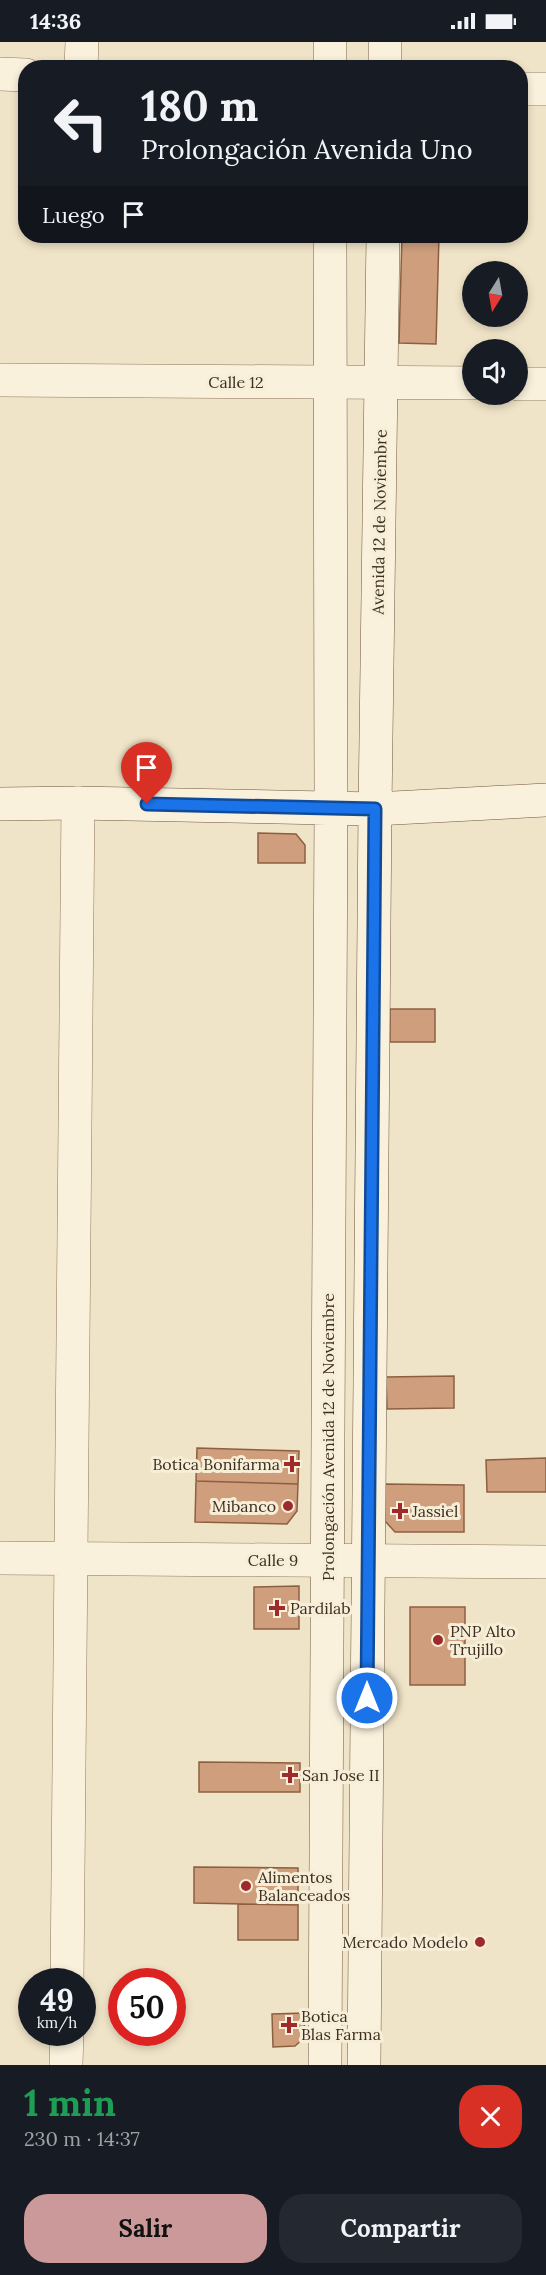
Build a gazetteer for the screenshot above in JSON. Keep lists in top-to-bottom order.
{
  "streets": {
    "main road": [
      "Calle 12",
      "Avenida 12 de Noviembre",
      "Prolongación Avenida 12 de Noviembre",
      "Calle 9"
    ]
  },
  "crossings": [
    ["Calle 12", "Avenida 12 de Noviembre"],
    ["Prolongación Avenida 12 de Noviembre", "Calle 9"]
  ],
  "places": {
    "health": [
      "Botica Bonifarma",
      "Jassiel",
      "Pardilab",
      "San Jose II",
      "Botica Blas Farma"
    ],
    "other": [
      "Mibanco",
      "PNP Alto Trujillo",
      "Alimentos Balanceados",
      "Mercado Modelo"
    ]
  },
  "north": "bottom",
  "page": {
    "status": "14:36",
    "turn": ["180 m", "Prolongación Avenida Uno"],
    "then": "Luego",
    "speed": "49 km/h",
    "limit": "50",
    "heading": ["1 min", "230 m · 14:37"],
    "buttons": ["Salir", "Compartir"]
  }
}
